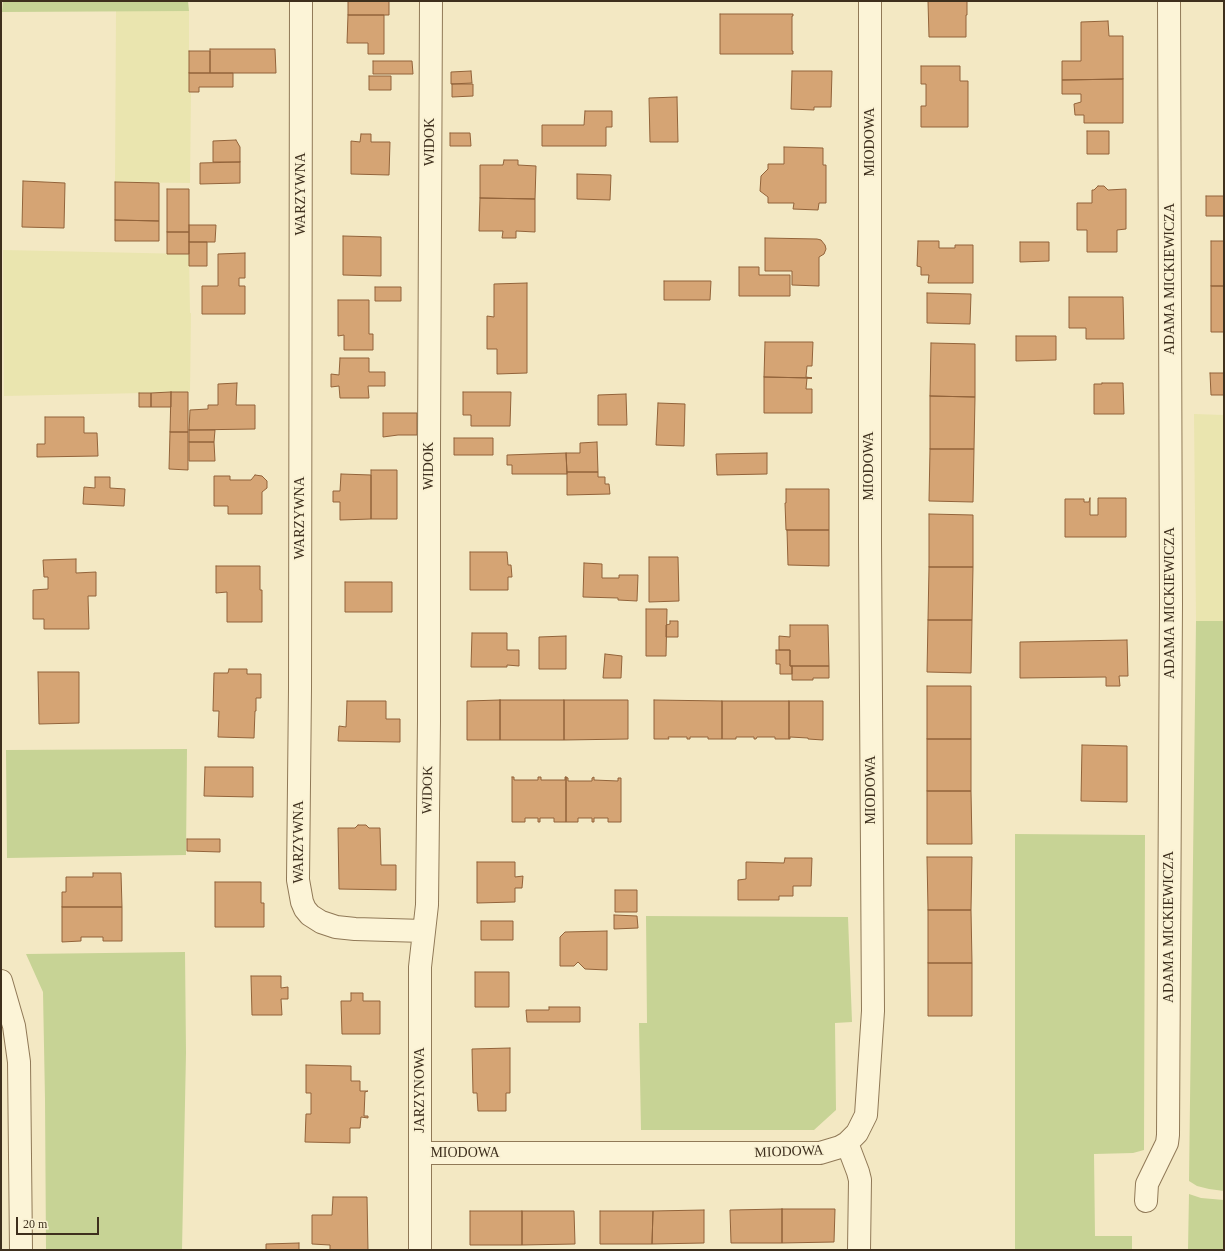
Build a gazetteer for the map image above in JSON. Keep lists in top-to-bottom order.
{
  "streets": {
    "street": [
      "WIDOK",
      "MIODOWA",
      "WARZYWNA",
      "ADAMA MICKIEWICZA",
      "JARZYNOWA"
    ]
  },
  "crossings": [
    ["WIDOK", "WARZYWNA"],
    ["WIDOK", "JARZYNOWA"],
    ["MIODOWA", "JARZYNOWA"],
    ["WARZYWNA", "JARZYNOWA"]
  ],
  "scale_bar": "20 m"
}
